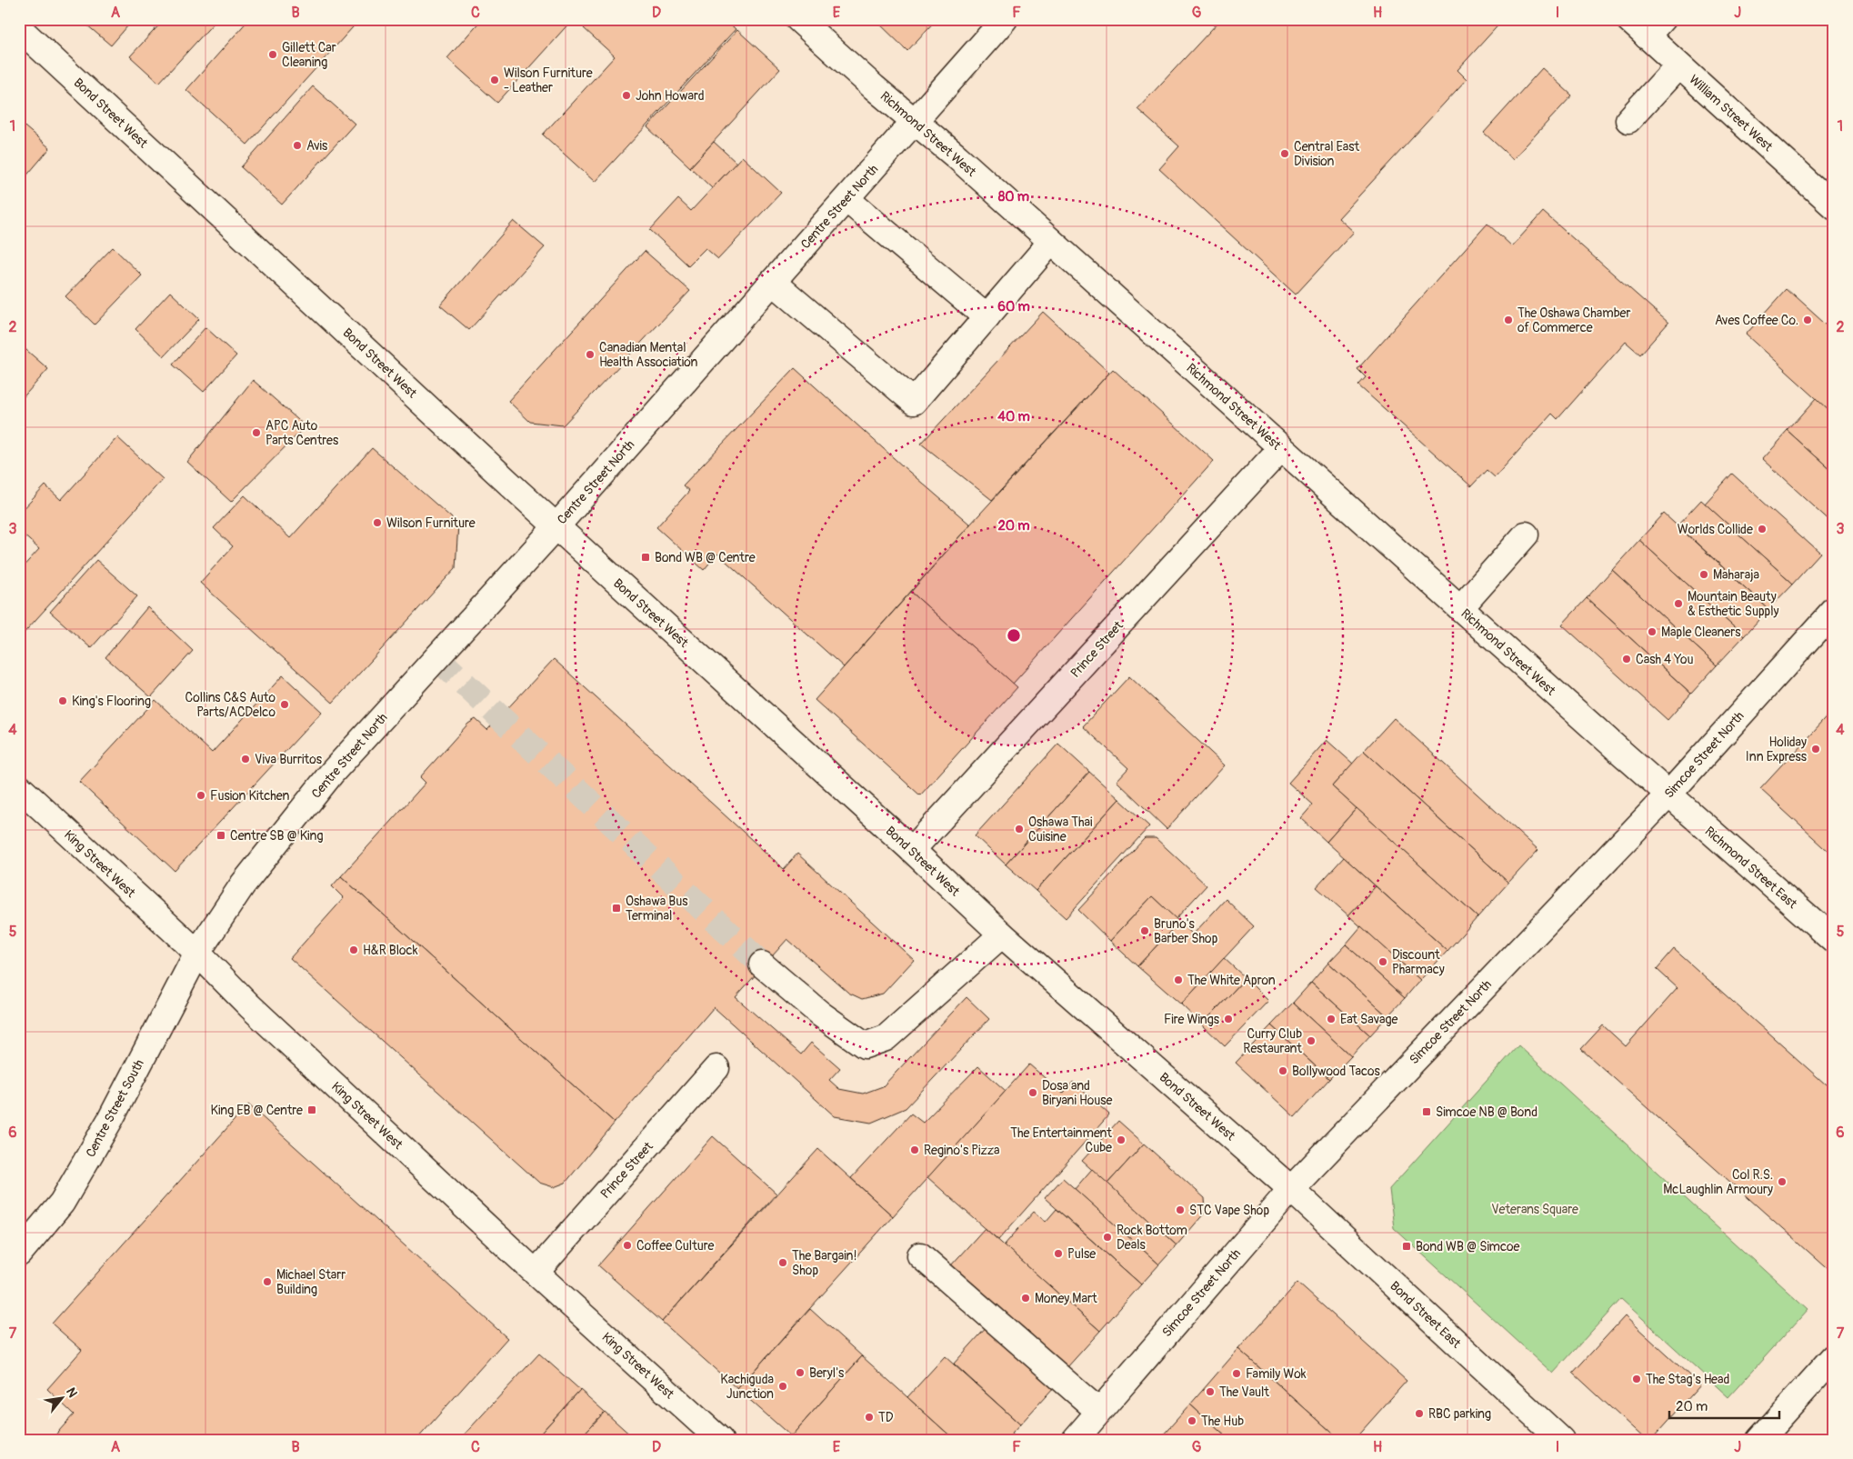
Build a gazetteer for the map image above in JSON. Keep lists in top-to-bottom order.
{
  "streets": {
    "main road": [
      "Bond Street West",
      "William Street West",
      "Richmond Street West",
      "Centre Street North",
      "Prince Street",
      "Simcoe Street North",
      "King Street West",
      "Richmond Street East",
      "Centre Street South",
      "Bond Street East"
    ]
  },
  "crossings": [
    ["Bond Street West", "Centre Street North"],
    ["Bond Street West", "Prince Street"],
    ["Bond Street West", "Simcoe Street North"],
    ["Bond Street West", "Bond Street East"],
    ["Richmond Street West", "Centre Street North"],
    ["Richmond Street West", "Prince Street"],
    ["Richmond Street West", "Simcoe Street North"],
    ["Richmond Street West", "Richmond Street East"],
    ["Centre Street North", "King Street West"],
    ["Centre Street North", "Centre Street South"],
    ["Prince Street", "King Street West"],
    ["Simcoe Street North", "Richmond Street East"],
    ["Simcoe Street North", "Bond Street East"],
    ["King Street West", "Centre Street South"]
  ],
  "parks": ["Veterans Square"],
  "places": {
    "other": [
      "Gillett Car Cleaning",
      "Wilson Furniture - Leather",
      "John Howard",
      "Avis",
      "Central East Division",
      "The Oshawa Chamber of Commerce",
      "Aves Coffee Co.",
      "Canadian Mental Health Association",
      "APC Auto Parts Centres",
      "Wilson Furniture",
      "Worlds Collide",
      "Maharaja",
      "Mountain Beauty & Esthetic Supply",
      "Maple Cleaners",
      "Cash 4 You",
      "King's Flooring",
      "Collins C&S Auto Parts/ACDelco",
      "Holiday Inn Express",
      "Viva Burritos",
      "Fusion Kitchen",
      "Oshawa Thai Cuisine",
      "Bruno's Barber Shop",
      "H&R Block",
      "Discount Pharmacy",
      "The White Apron",
      "Fire Wings",
      "Eat Savage",
      "Curry Club Restaurant",
      "Bollywood Tacos",
      "Dosa and Biryani House",
      "The Entertainment Cube",
      "Regino's Pizza",
      "Col R.S. McLaughlin Armoury",
      "STC Vape Shop",
      "Rock Bottom Deals",
      "Coffee Culture",
      "Pulse",
      "The Bargain! Shop",
      "Michael Starr Building",
      "Money Mart",
      "Beryl's",
      "Family Wok",
      "The Stag's Head",
      "Kachiguda Junction",
      "The Vault",
      "RBC parking",
      "TD",
      "The Hub"
    ],
    "transit": [
      "Bond WB @ Centre",
      "Centre SB @ King",
      "Oshawa Bus Terminal",
      "King EB @ Centre",
      "Simcoe NB @ Bond",
      "Bond WB @ Simcoe"
    ]
  },
  "scale_bar": "20 m",
  "north": "top right",
  "grid": {
    "columns": [
      "A",
      "B",
      "C",
      "D",
      "E",
      "F",
      "G",
      "H",
      "I",
      "J"
    ],
    "rows": [
      "1",
      "2",
      "3",
      "4",
      "5",
      "6",
      "7"
    ]
  },
  "rings": [
    "80 m",
    "60 m",
    "40 m",
    "20 m"
  ]
}
